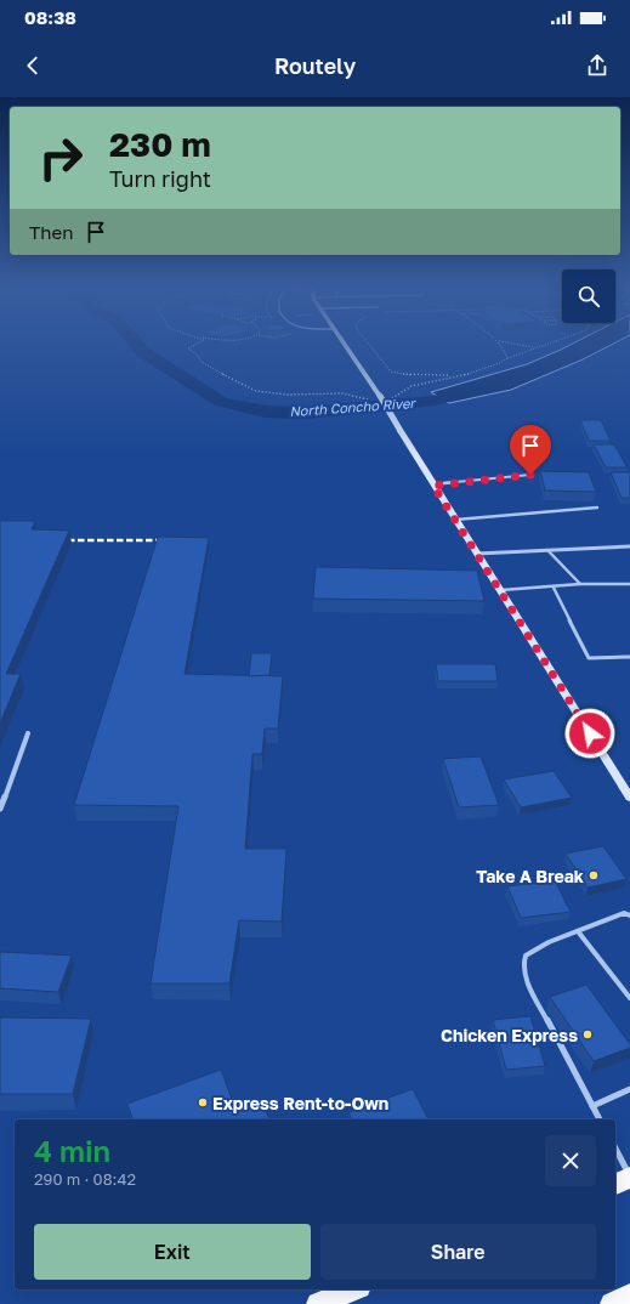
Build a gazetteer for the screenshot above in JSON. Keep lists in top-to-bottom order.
{
  "water": ["North Concho River"],
  "places": ["Take A Break", "Chicken Express", "Express Rent-to-Own"],
  "page": {
    "status": "08:38",
    "header": "Routely",
    "turn": ["230 m", "Turn right"],
    "then": "Then",
    "heading": ["4 min", "290 m · 08:42"],
    "buttons": ["Exit", "Share"]
  }
}
